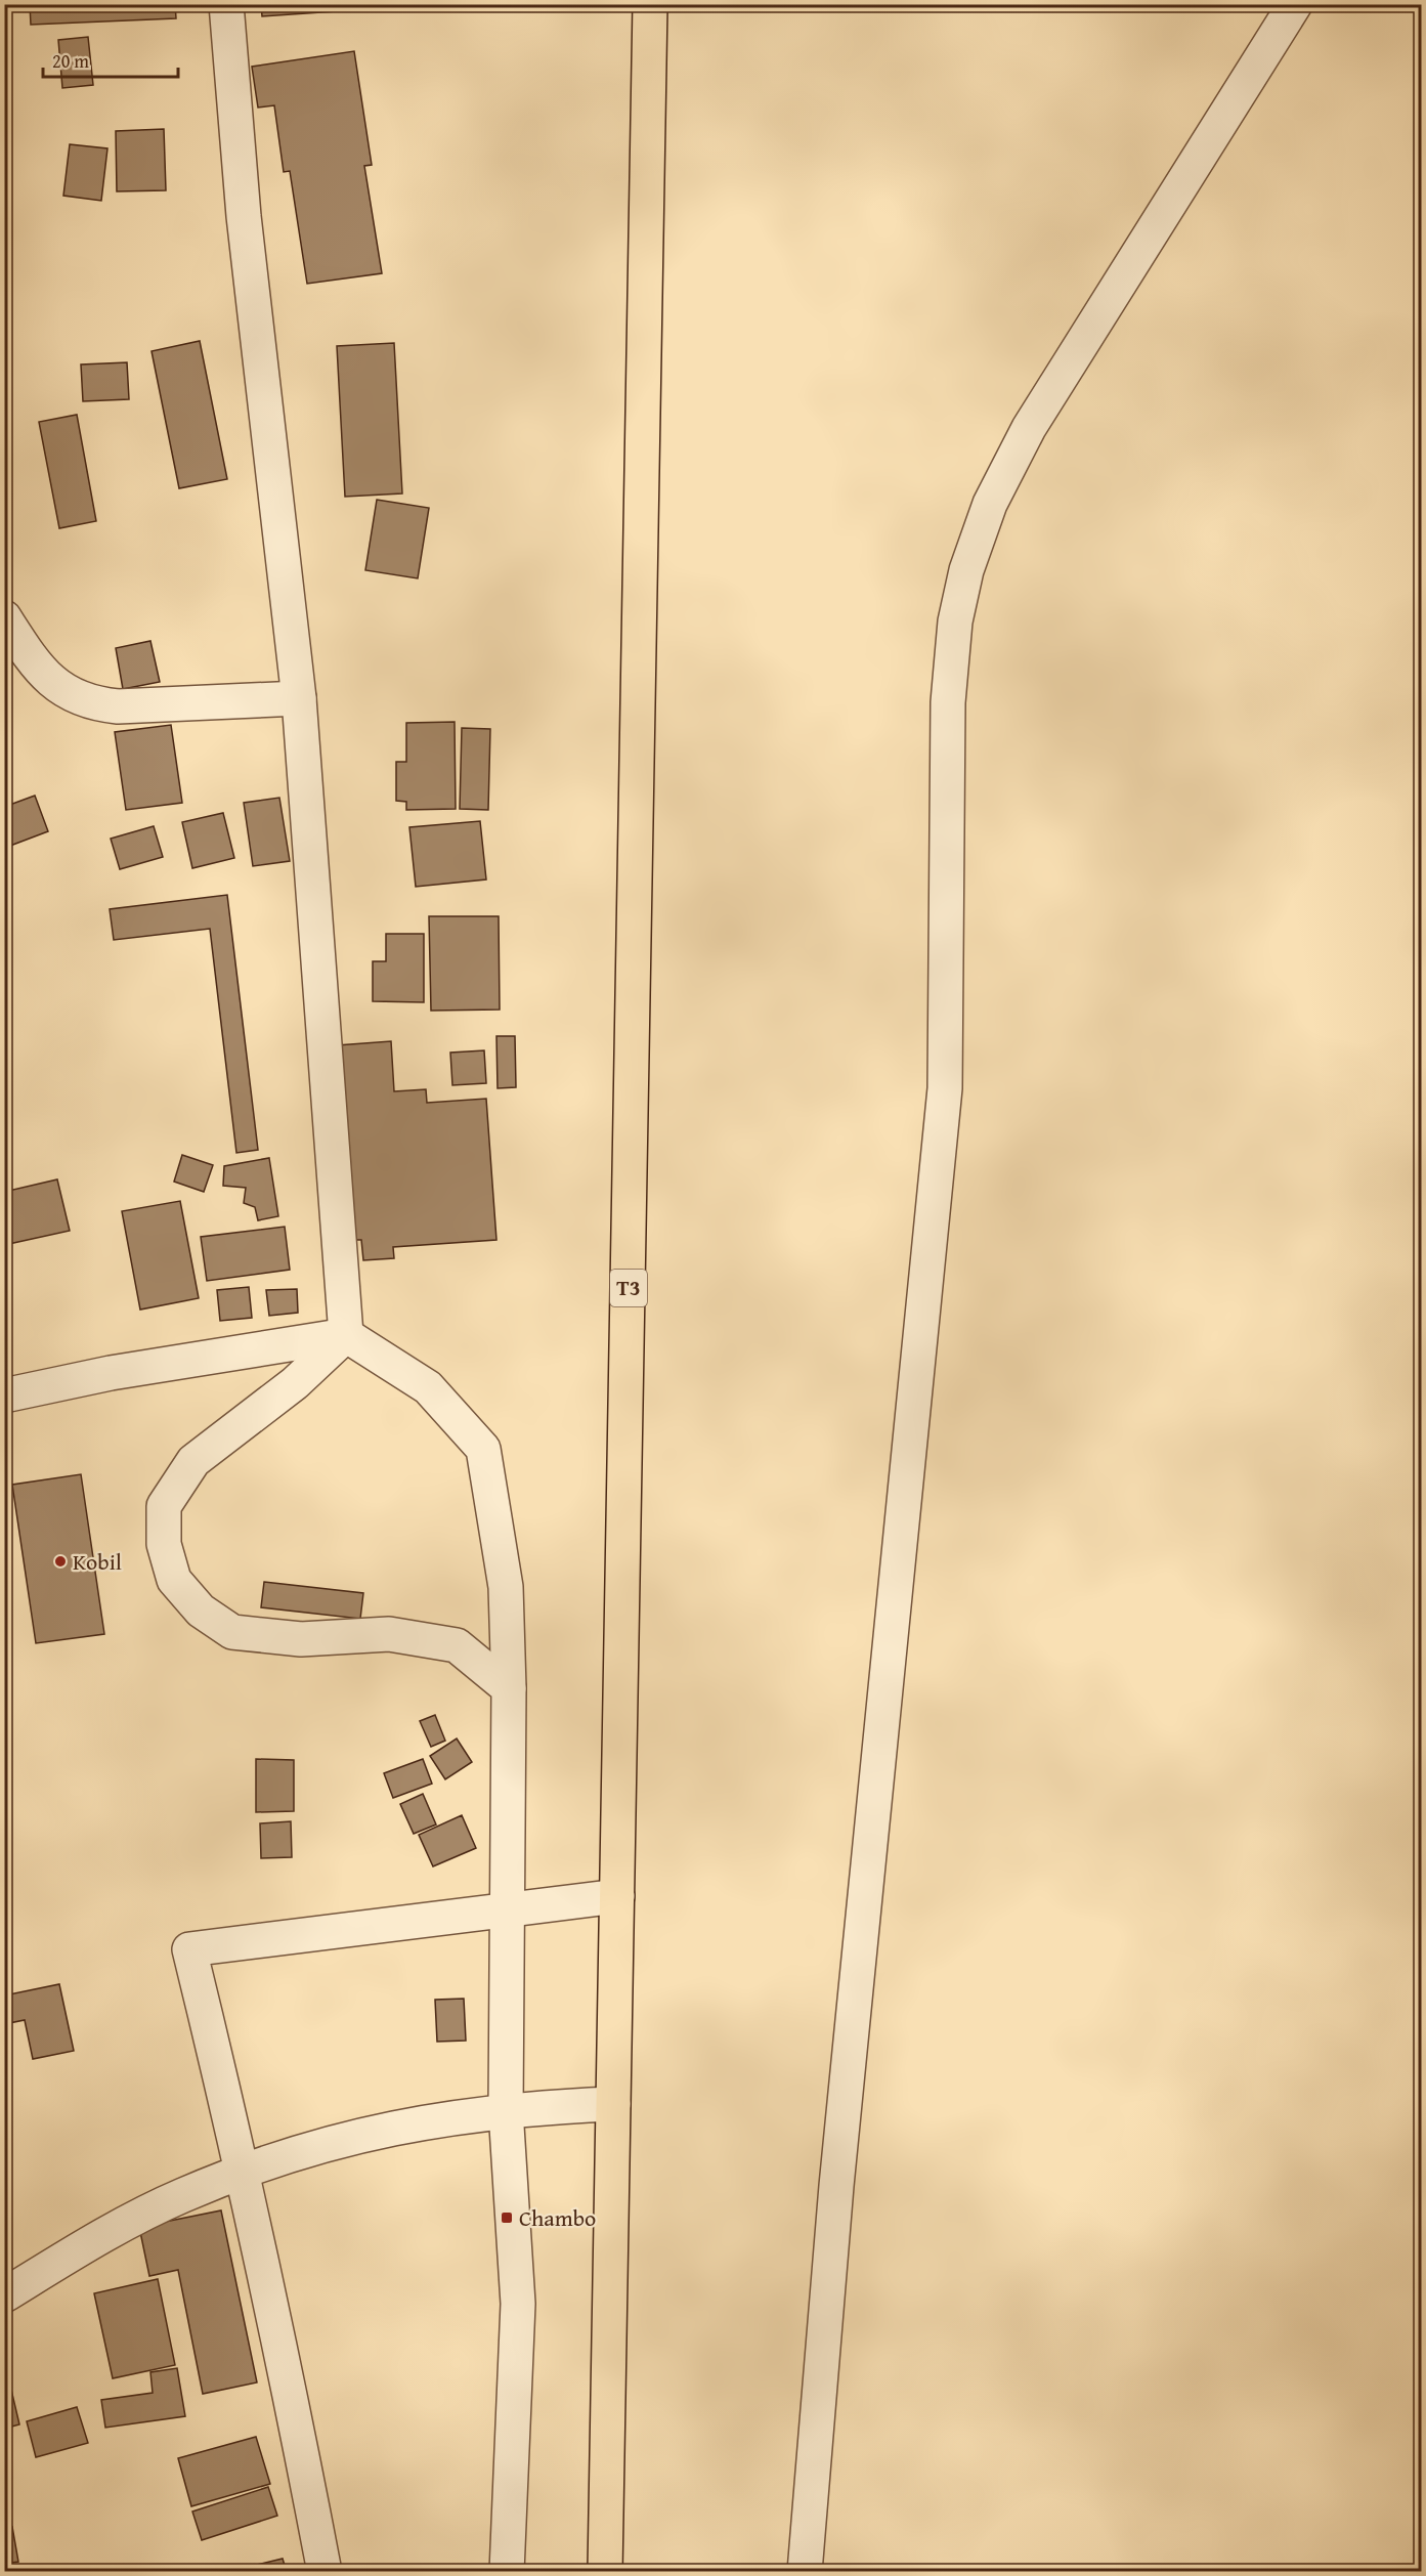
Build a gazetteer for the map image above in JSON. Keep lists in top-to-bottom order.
{
  "streets": {
    "highway": ["T3"]
  },
  "places": {
    "other": ["Kobil"],
    "transit": ["Chambo"]
  },
  "scale_bar": "20 m"
}
